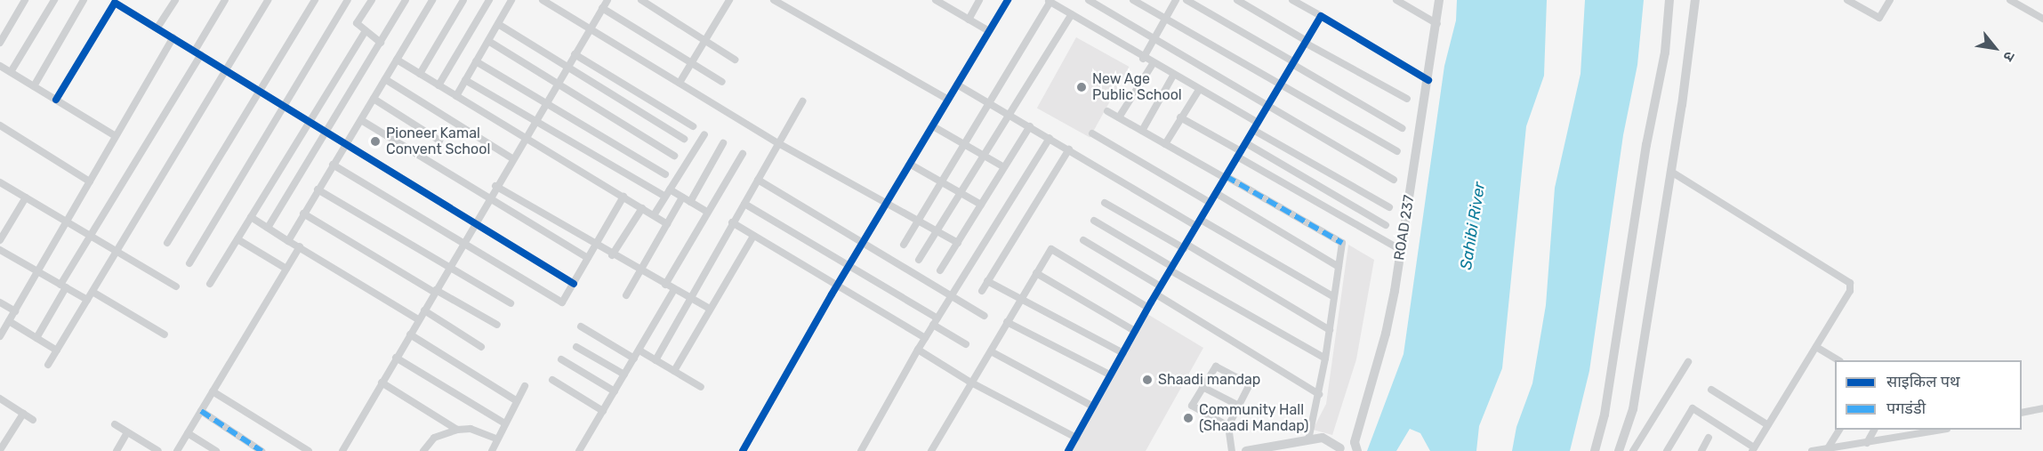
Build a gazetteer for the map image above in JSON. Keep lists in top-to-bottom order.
{
  "streets": {
    "street": ["ROAD 237"]
  },
  "water": ["Sahibi River"],
  "places": [
    "New Age Public School",
    "Pioneer Kamal Convent School",
    "Shaadi mandap",
    "Community Hall (Shaadi Mandap)"
  ],
  "legend": ["साइकिल पथ", "पगडंडी"],
  "north": "bottom right"
}
